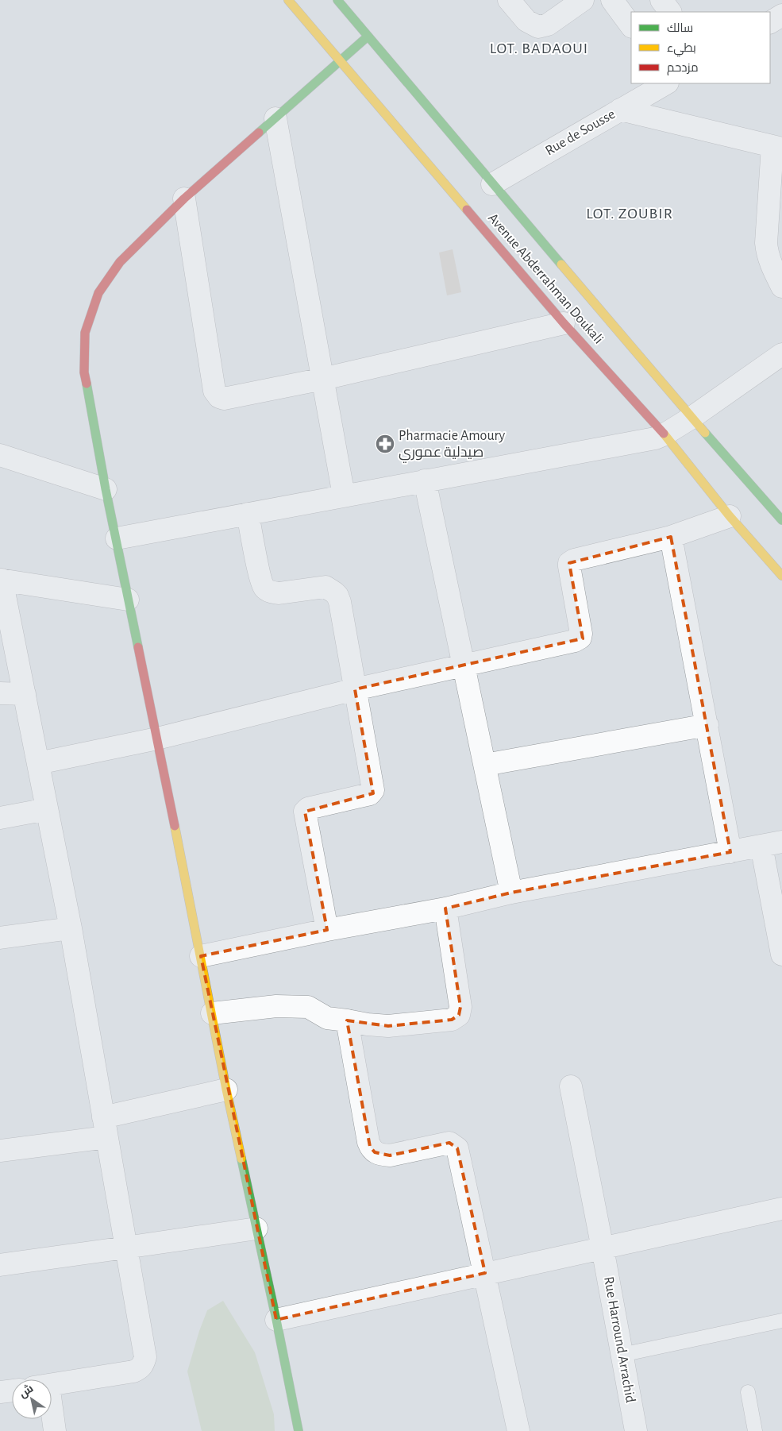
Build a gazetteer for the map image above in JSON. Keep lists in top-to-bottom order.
{
  "streets": {
    "street": ["Rue de Sousse", "Avenue Abderrahman Doukali", "Rue Harround Arrachid"]
  },
  "crossings": [
    ["Rue de Sousse", "Avenue Abderrahman Doukali"]
  ],
  "districts": ["LOT. BADAOUI", "LOT. ZOUBIR"],
  "places": {
    "pharmacy": ["Pharmacie Amoury صيدلية عموري"]
  },
  "legend": ["سالك", "بطيء", "مزدحم"],
  "north": "top left"
}
